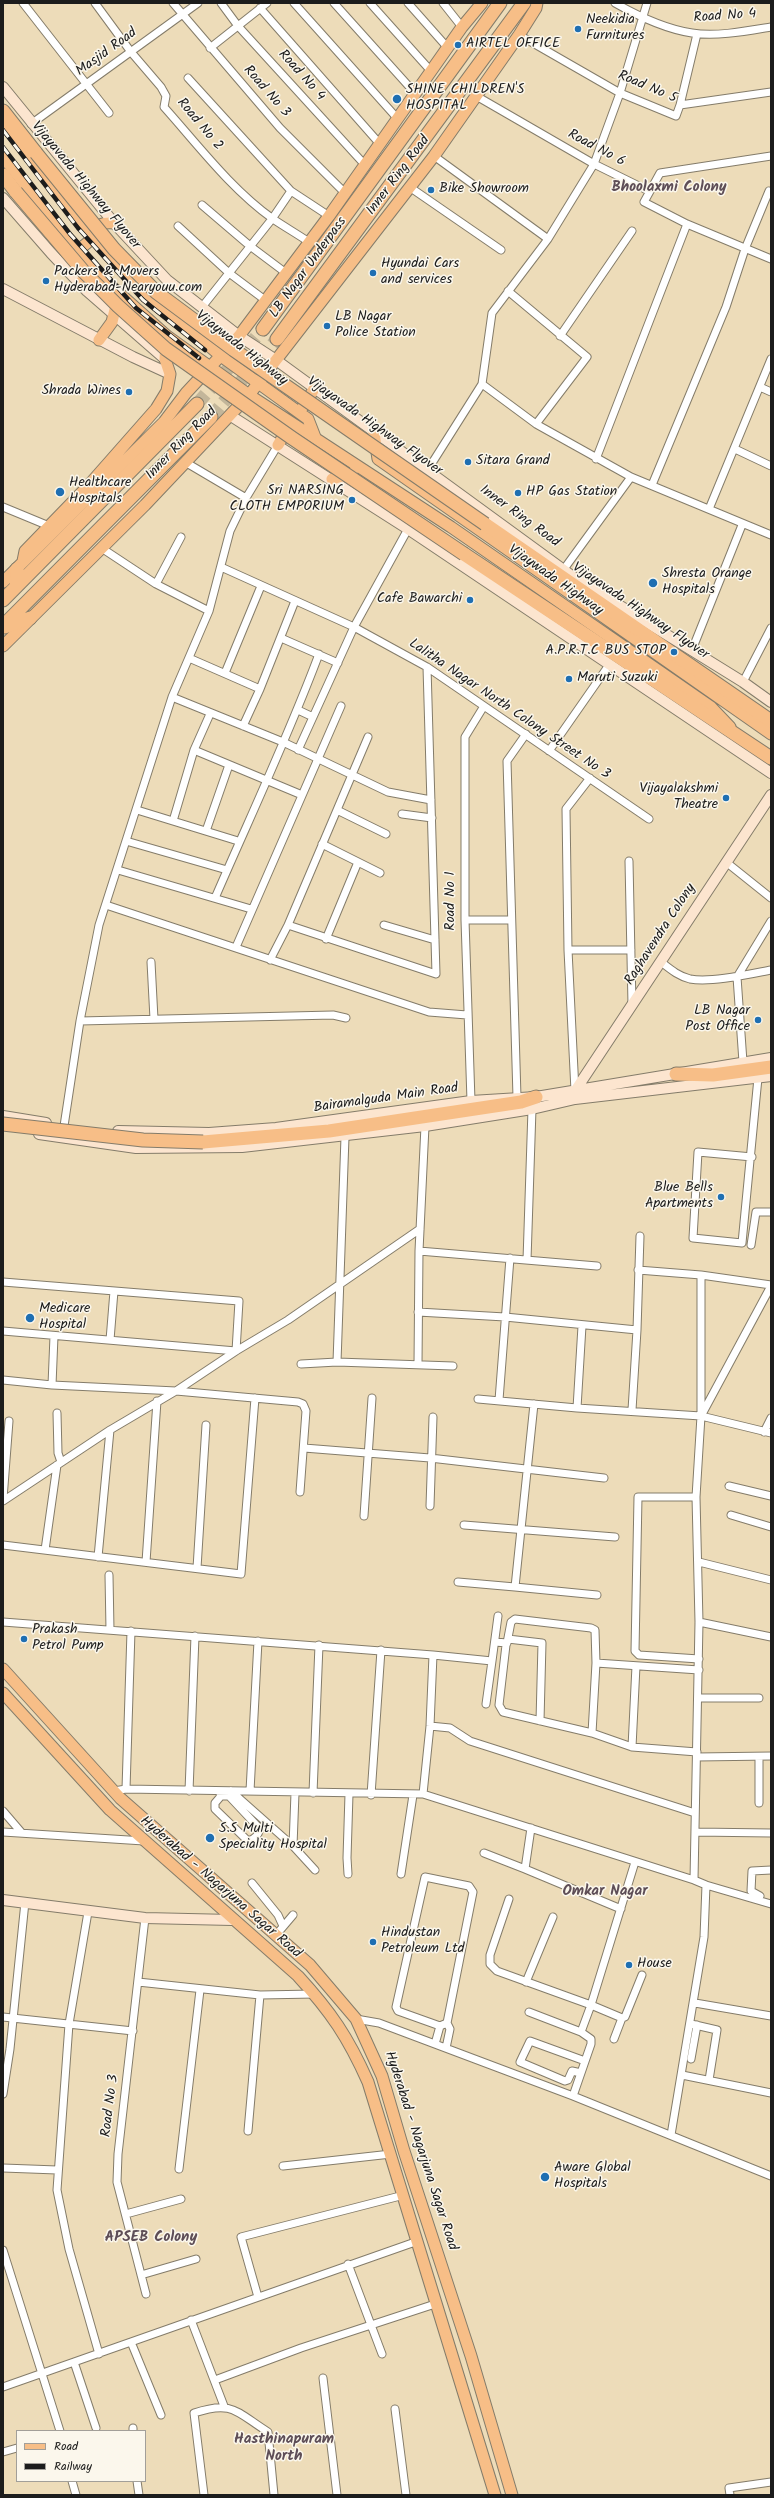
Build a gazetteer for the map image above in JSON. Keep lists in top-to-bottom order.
{
  "streets": {
    "highway": ["Vijayavada Highway Flyover", "LB Nagar Underpass", "Vijaywada Highway"],
    "main road": ["Inner Ring Road", "Hyderabad - Nagarjuna Sagar Road"],
    "street": [
      "Road No 4",
      "Masjid Road",
      "Road No 5",
      "Road No 3",
      "Road No 2",
      "Road No 6",
      "Lalitha Nagar North Colony Street No 3",
      "Road No 1",
      "Raghavendra Colony",
      "Bairamalguda Main Road"
    ]
  },
  "crossings": [
    ["Road No 4", "Inner Ring Road"],
    ["Masjid Road", "Road No 3"],
    ["Masjid Road", "Road No 2"],
    ["Road No 5", "Inner Ring Road"],
    ["Road No 3", "Inner Ring Road"],
    ["Road No 2", "Inner Ring Road"],
    ["Road No 6", "Inner Ring Road"],
    ["Inner Ring Road", "Vijaywada Highway"],
    ["Lalitha Nagar North Colony Street No 3", "Road No 1"],
    ["Road No 1", "Bairamalguda Main Road"],
    ["Raghavendra Colony", "Bairamalguda Main Road"]
  ],
  "districts": [
    "Bhoolaxmi Colony",
    "Omkar Nagar",
    "APSEB Colony",
    "Hasthinapuram North"
  ],
  "places": [
    "Neekidia Furnitures",
    "AIRTEL OFFICE",
    "SHINE CHILDREN'S HOSPITAL",
    "Bike Showroom",
    "Hyundai Cars and services",
    "Packers & Movers Hyderabad-Nearyouu.com",
    "LB Nagar Police Station",
    "Shrada Wines",
    "Sitara Grand",
    "Healthcare Hospitals",
    "HP Gas Station",
    "Sri NARSING CLOTH EMPORIUM",
    "Shresta Orange Hospitals",
    "Cafe Bawarchi",
    "A.P.R.T.C BUS STOP",
    "Maruti Suzuki",
    "Vijayalakshmi Theatre",
    "LB Nagar Post Office",
    "Blue Bells Apartments",
    "Medicare Hospital",
    "Prakash Petrol Pump",
    "S.S Multi Speciality Hospital",
    "Hindustan Petroleum Ltd",
    "House",
    "Aware Global Hospitals"
  ],
  "legend": ["Road", "Railway"]
}
